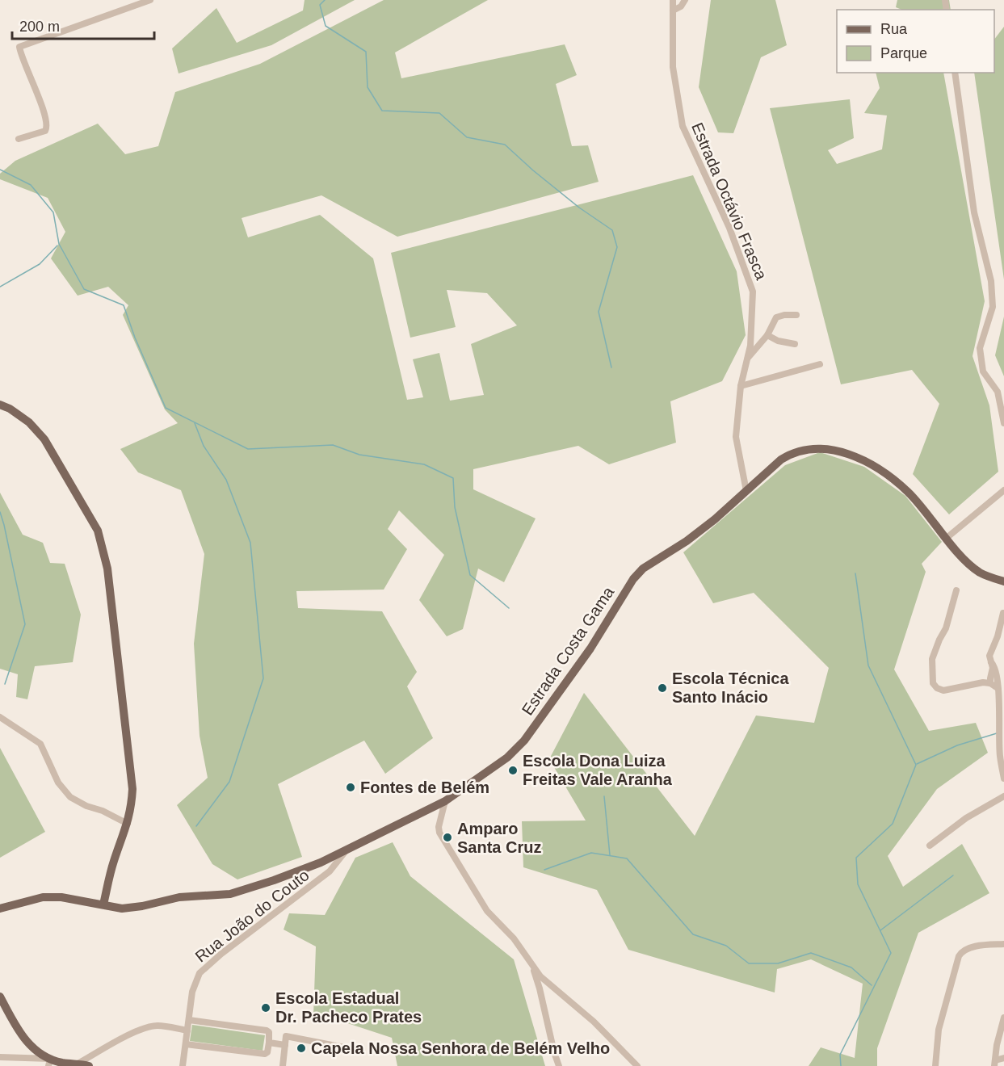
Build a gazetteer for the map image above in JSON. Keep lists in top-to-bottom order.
{
  "streets": {
    "main road": ["Estrada Costa Gama"],
    "street": ["Estrada Octávio Frasca", "Rua João do Couto"]
  },
  "crossings": [
    ["Estrada Octávio Frasca", "Estrada Costa Gama"],
    ["Estrada Costa Gama", "Rua João do Couto"]
  ],
  "places": [
    "Escola Técnica Santo Inácio",
    "Escola Dona Luiza Freitas Vale Aranha",
    "Fontes de Belém",
    "Amparo Santa Cruz",
    "Escola Estadual Dr. Pacheco Prates",
    "Capela Nossa Senhora de Belém Velho"
  ],
  "legend": ["Rua", "Parque"],
  "scale_bar": "200 m"
}
